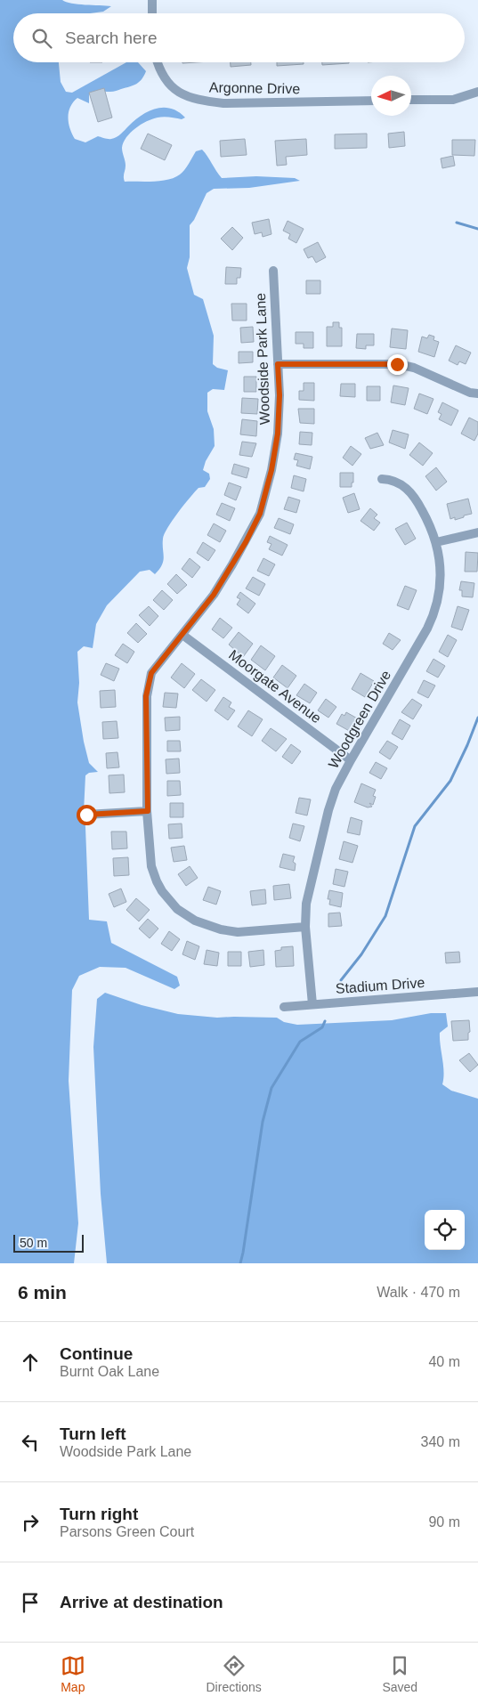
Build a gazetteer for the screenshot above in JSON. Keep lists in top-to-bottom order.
{
  "streets": {
    "street": [
      "Argonne Drive",
      "Woodside Park Lane",
      "Moorgate Avenue",
      "Woodgreen Drive",
      "Stadium Drive"
    ]
  },
  "crossings": [
    ["Woodside Park Lane", "Moorgate Avenue"],
    ["Woodside Park Lane", "Woodgreen Drive"],
    ["Moorgate Avenue", "Woodgreen Drive"],
    ["Woodgreen Drive", "Stadium Drive"]
  ],
  "scale_bar": "50 m",
  "north": "left",
  "page": {
    "search": "Search here",
    "scale": "50 m",
    "heading": ["6 min", "Walk · 470 m"],
    "list": [
      ["Continue", "Burnt Oak Lane", "40 m"],
      ["Turn left", "Woodside Park Lane", "340 m"],
      ["Turn right", "Parsons Green Court", "90 m"],
      "Arrive at destination"
    ],
    "nav": ["Map", "Directions", "Saved"]
  }
}
